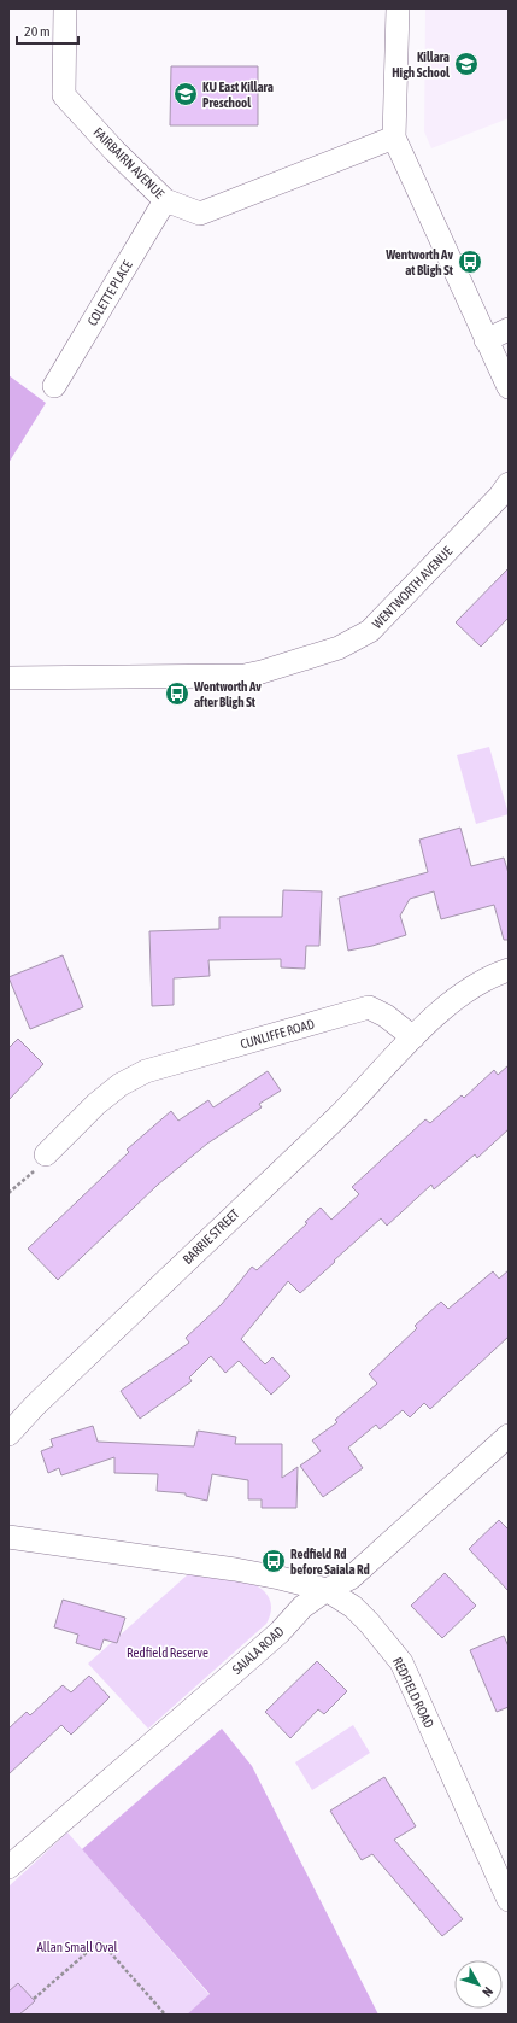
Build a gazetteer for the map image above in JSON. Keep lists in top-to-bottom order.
{
  "streets": {
    "street": [
      "FAIRBAIRN AVENUE",
      "COLETTE PLACE",
      "WENTWORTH AVENUE",
      "CUNLIFFE ROAD",
      "BARRIE STREET",
      "SAIALA ROAD",
      "REDFIELD ROAD"
    ]
  },
  "crossings": [
    ["FAIRBAIRN AVENUE", "COLETTE PLACE"],
    ["CUNLIFFE ROAD", "BARRIE STREET"],
    ["SAIALA ROAD", "REDFIELD ROAD"]
  ],
  "parks": ["Redfield Reserve", "Allan Small Oval"],
  "places": {
    "school or university": ["Killara High School", "KU East Killara Preschool"],
    "bus stop": ["Wentworth Av at Bligh St", "Wentworth Av after Bligh St", "Redfield Rd before Saiala Rd"]
  },
  "scale_bar": "20 m",
  "north": "bottom right"
}
